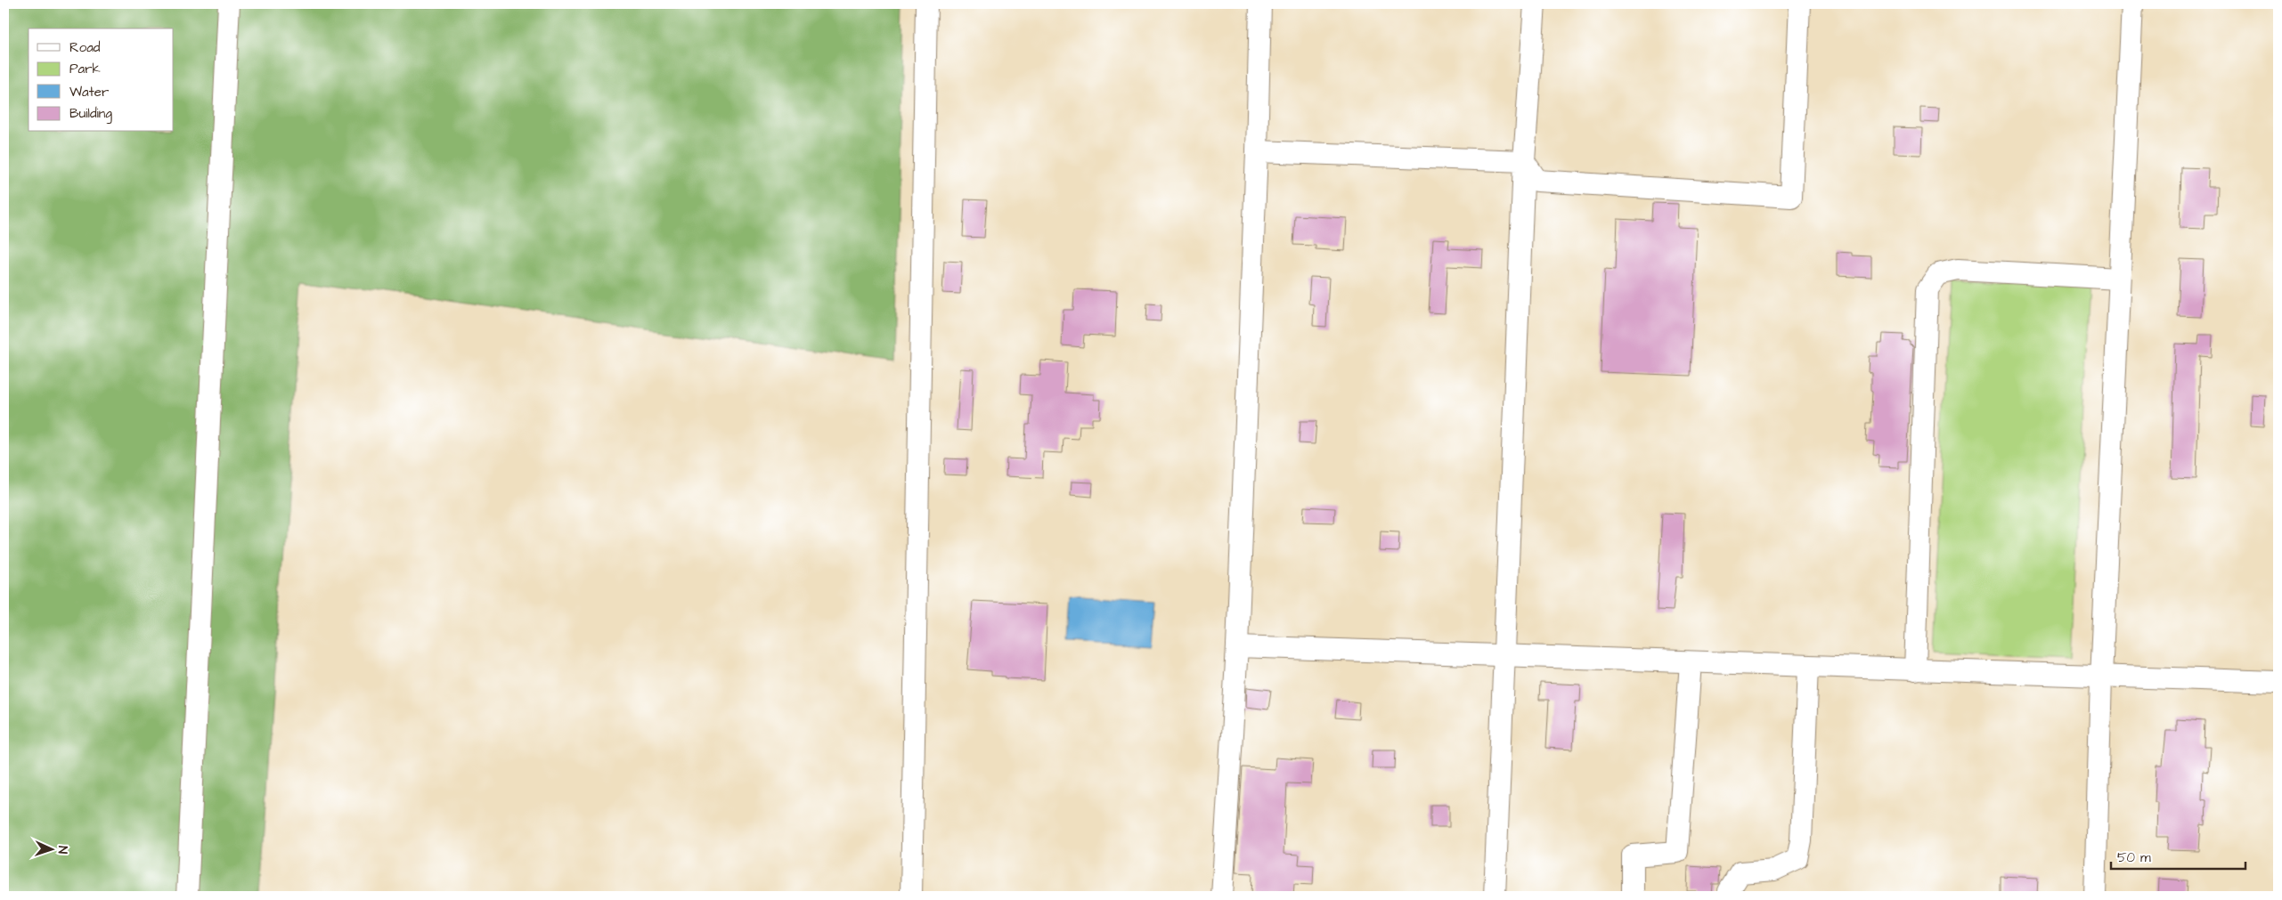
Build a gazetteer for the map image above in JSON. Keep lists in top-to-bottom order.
{
  "legend": [
    "Road",
    "Park",
    "Water",
    "Building"
  ],
  "scale_bar": "50 m",
  "north": "right"
}
